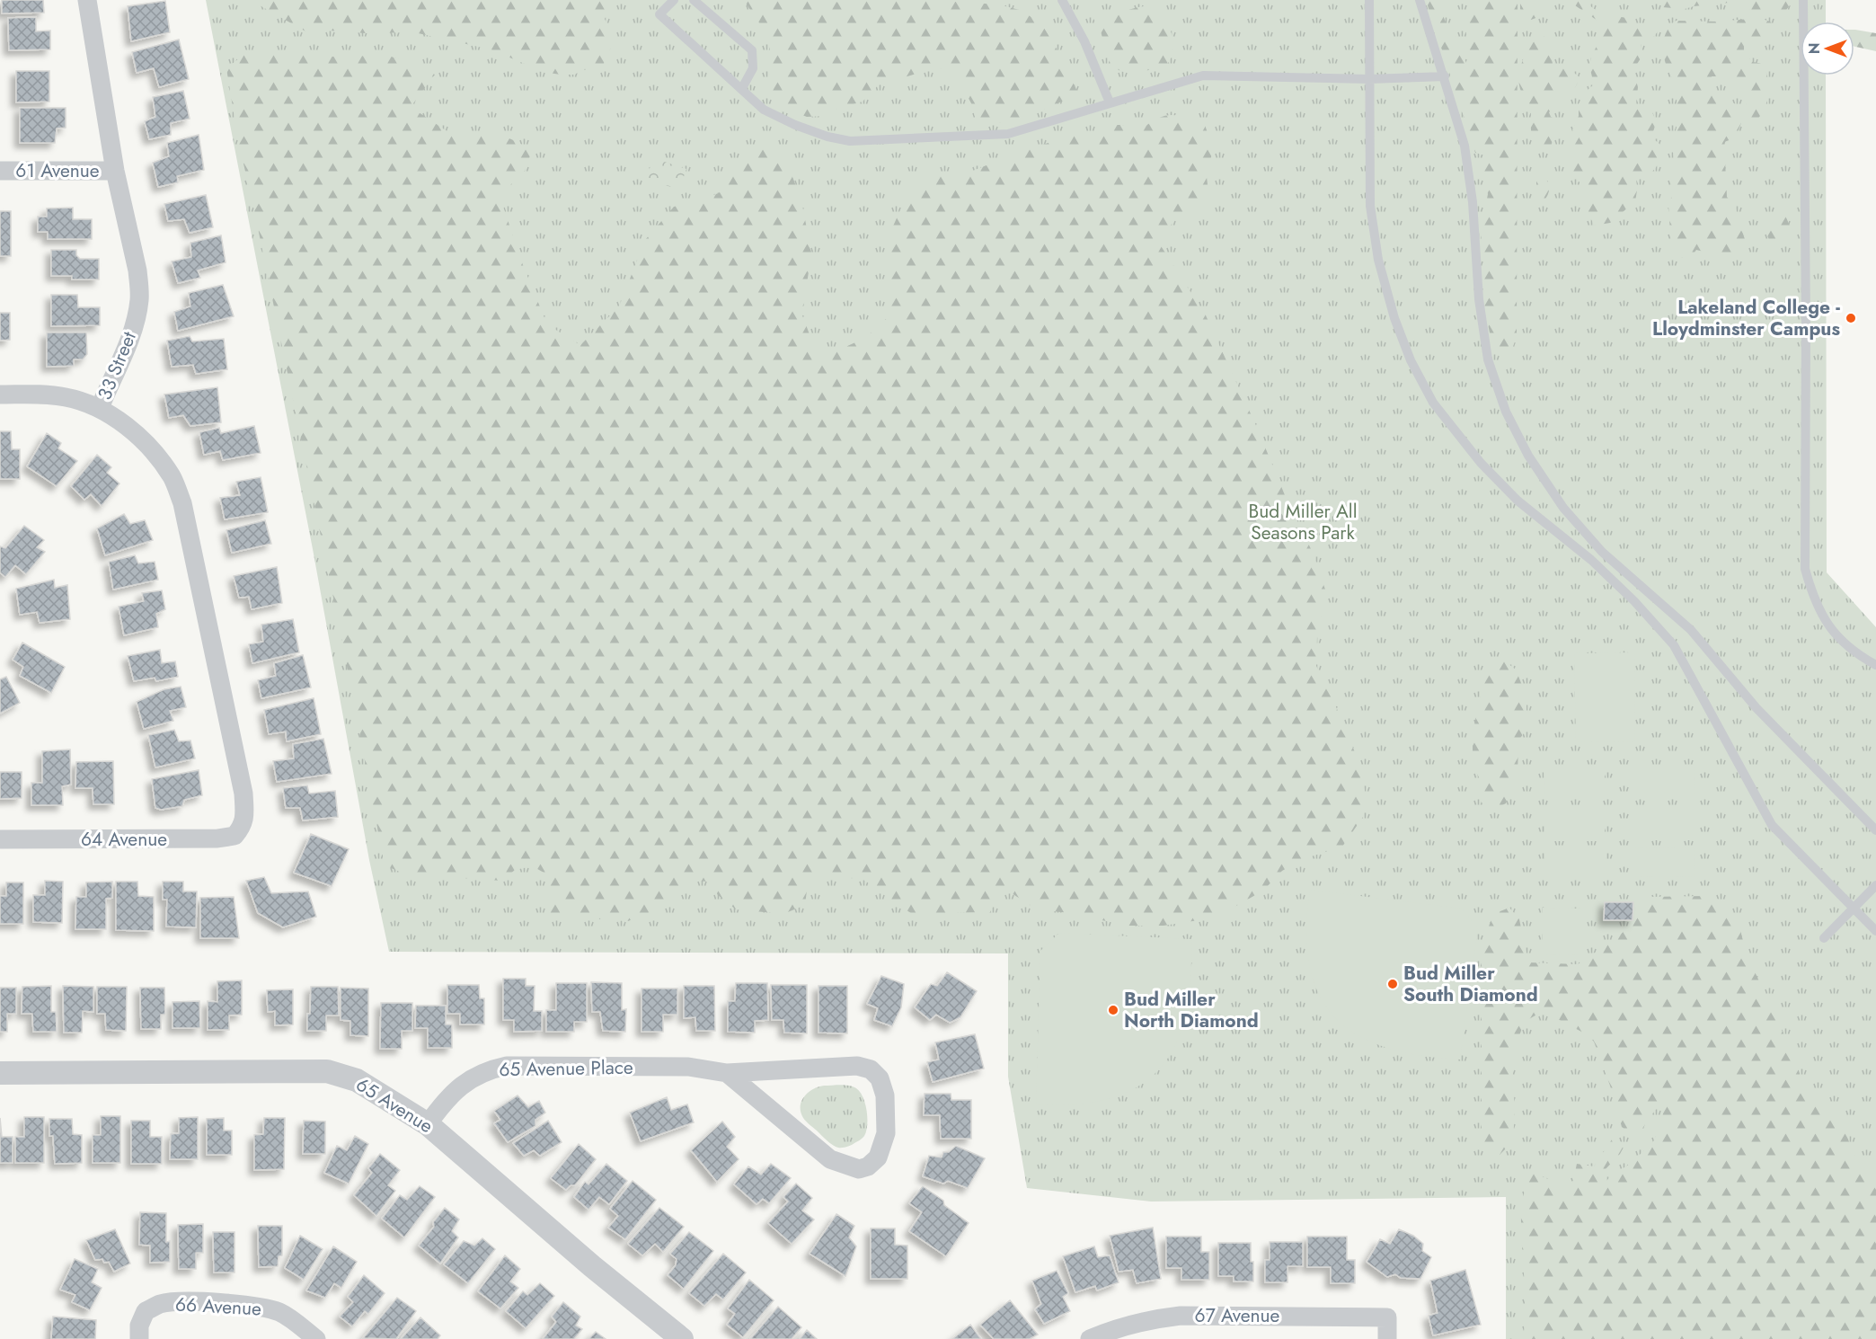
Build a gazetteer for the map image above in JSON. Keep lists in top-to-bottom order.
{
  "streets": {
    "street": [
      "61 Avenue",
      "33 Street",
      "64 Avenue",
      "65 Avenue Place",
      "65 Avenue",
      "66 Avenue",
      "67 Avenue"
    ]
  },
  "crossings": [
    ["61 Avenue", "33 Street"],
    ["33 Street", "64 Avenue"],
    ["65 Avenue Place", "65 Avenue"]
  ],
  "parks": ["Bud Miller All Seasons Park"],
  "places": ["Lakeland College - Lloydminster Campus", "Bud Miller South Diamond", "Bud Miller North Diamond"],
  "north": "left"
}
